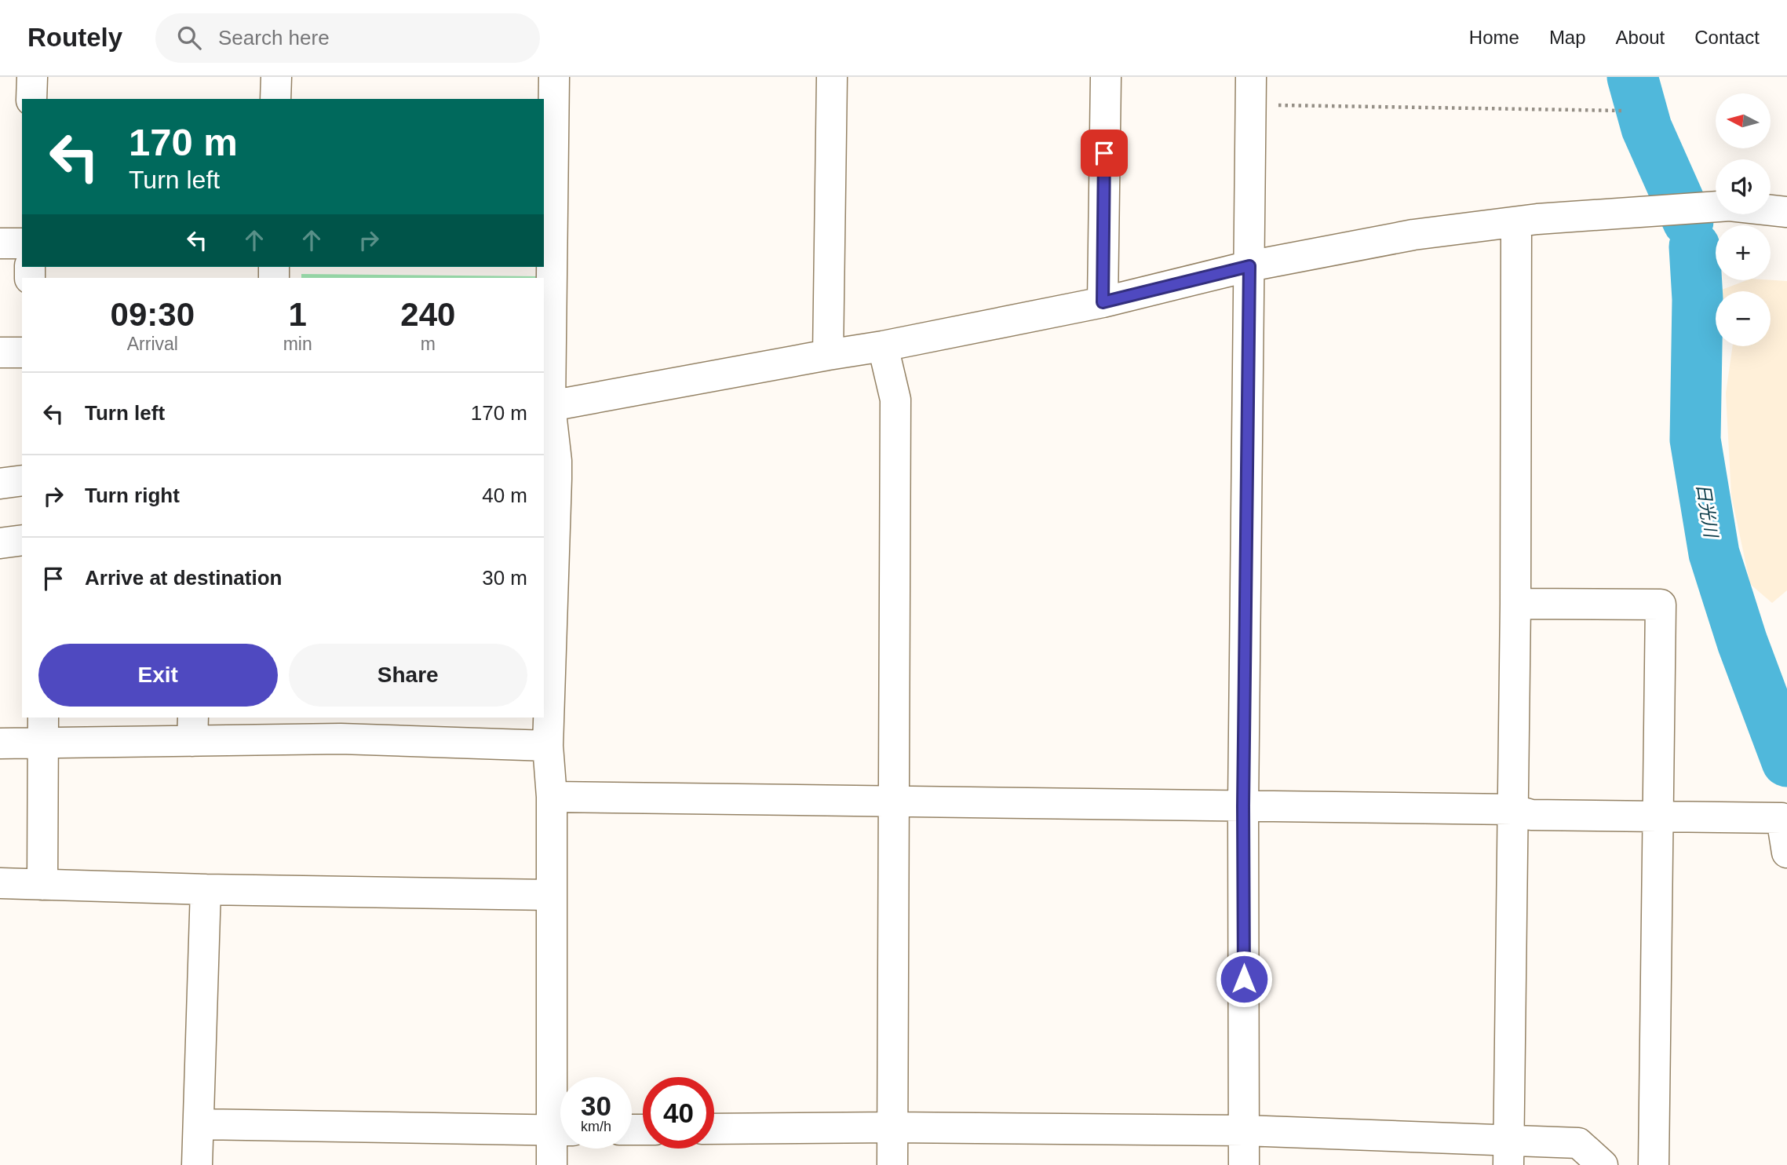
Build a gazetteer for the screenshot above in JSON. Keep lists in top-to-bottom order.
{
  "water": ["日光川"],
  "north": "left",
  "page": {
    "header": "Routely",
    "search": "Search here",
    "nav": [
      "Home",
      "Map",
      "About",
      "Contact"
    ],
    "map_buttons": ["+", "−"],
    "turn": ["170 m", "Turn left"],
    "eta": [
      "09:30",
      "Arrival",
      "1",
      "min",
      "240",
      "m"
    ],
    "list": [
      {
        "name": "Turn left",
        "value": "170 m"
      },
      {
        "name": "Turn right",
        "value": "40 m"
      },
      {
        "name": "Arrive at destination",
        "value": "30 m"
      }
    ],
    "buttons": ["Exit", "Share"],
    "speed": "30 km/h",
    "limit": "40"
  }
}
